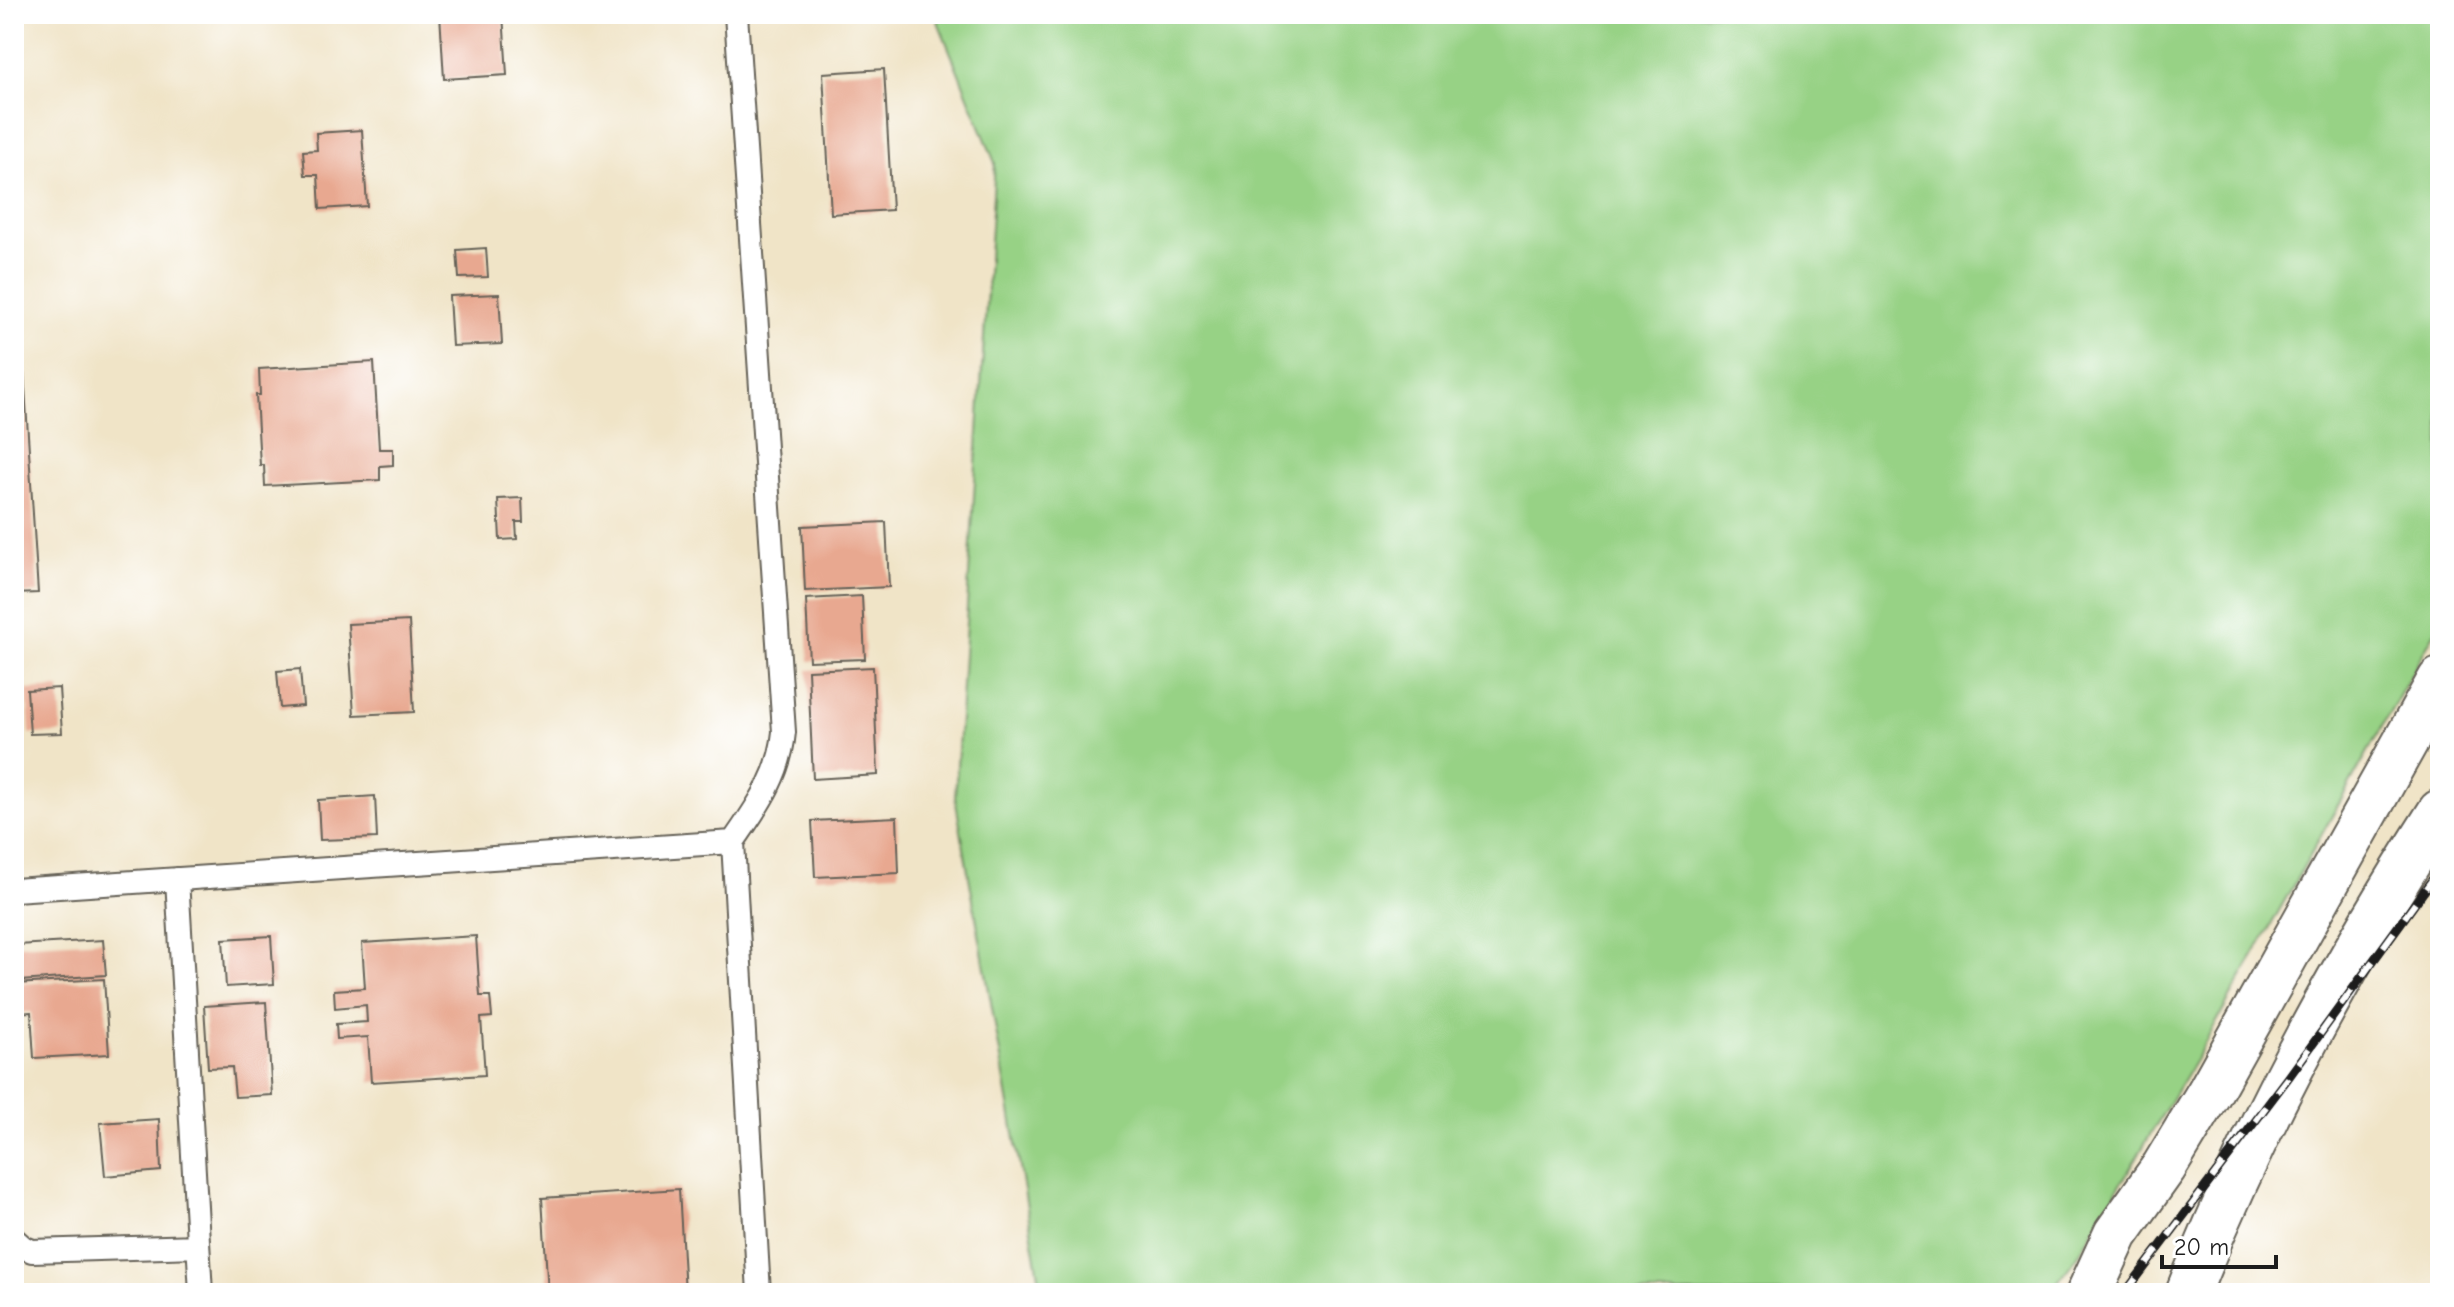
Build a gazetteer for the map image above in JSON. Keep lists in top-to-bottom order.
{
  "scale_bar": "20 m"
}
